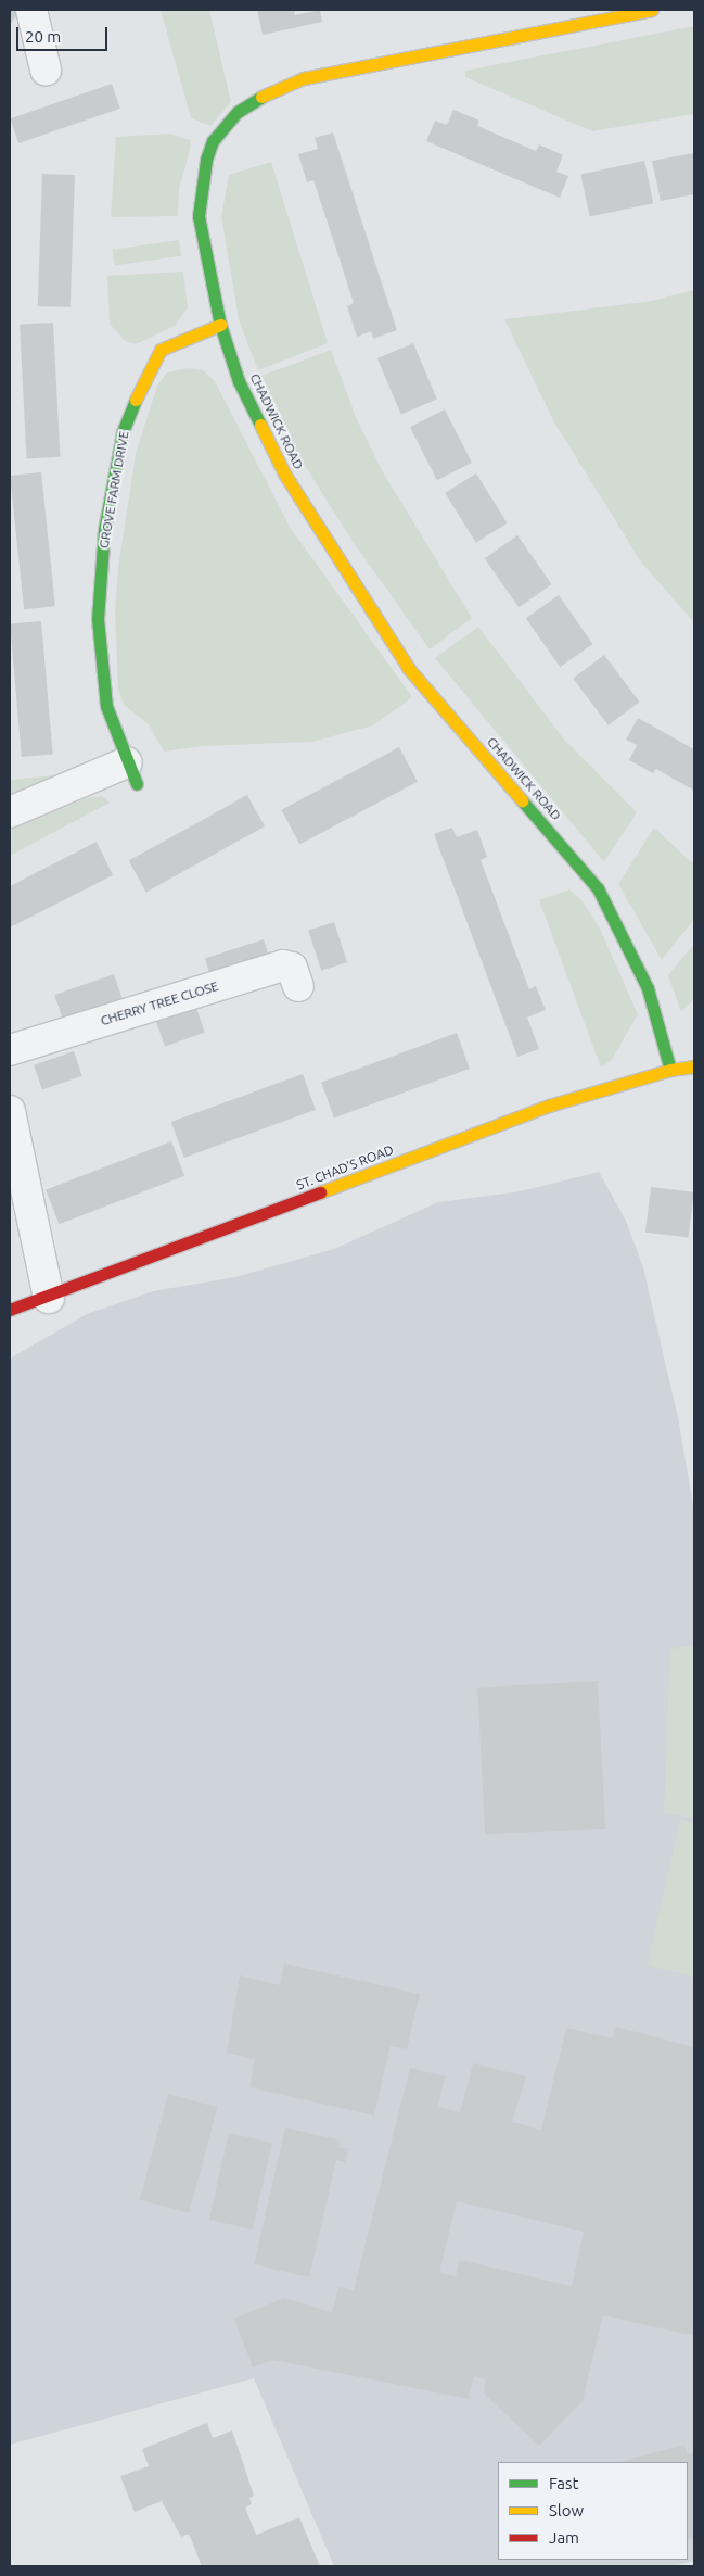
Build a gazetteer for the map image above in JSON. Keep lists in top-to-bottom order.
{
  "streets": {
    "street": [
      "CHADWICK ROAD",
      "GROVE FARM DRIVE",
      "CHERRY TREE CLOSE",
      "ST. CHAD'S ROAD"
    ]
  },
  "crossings": [
    ["CHADWICK ROAD", "GROVE FARM DRIVE"],
    ["CHADWICK ROAD", "ST. CHAD'S ROAD"]
  ],
  "legend": ["Fast", "Slow", "Jam"],
  "scale_bar": "20 m"
}
